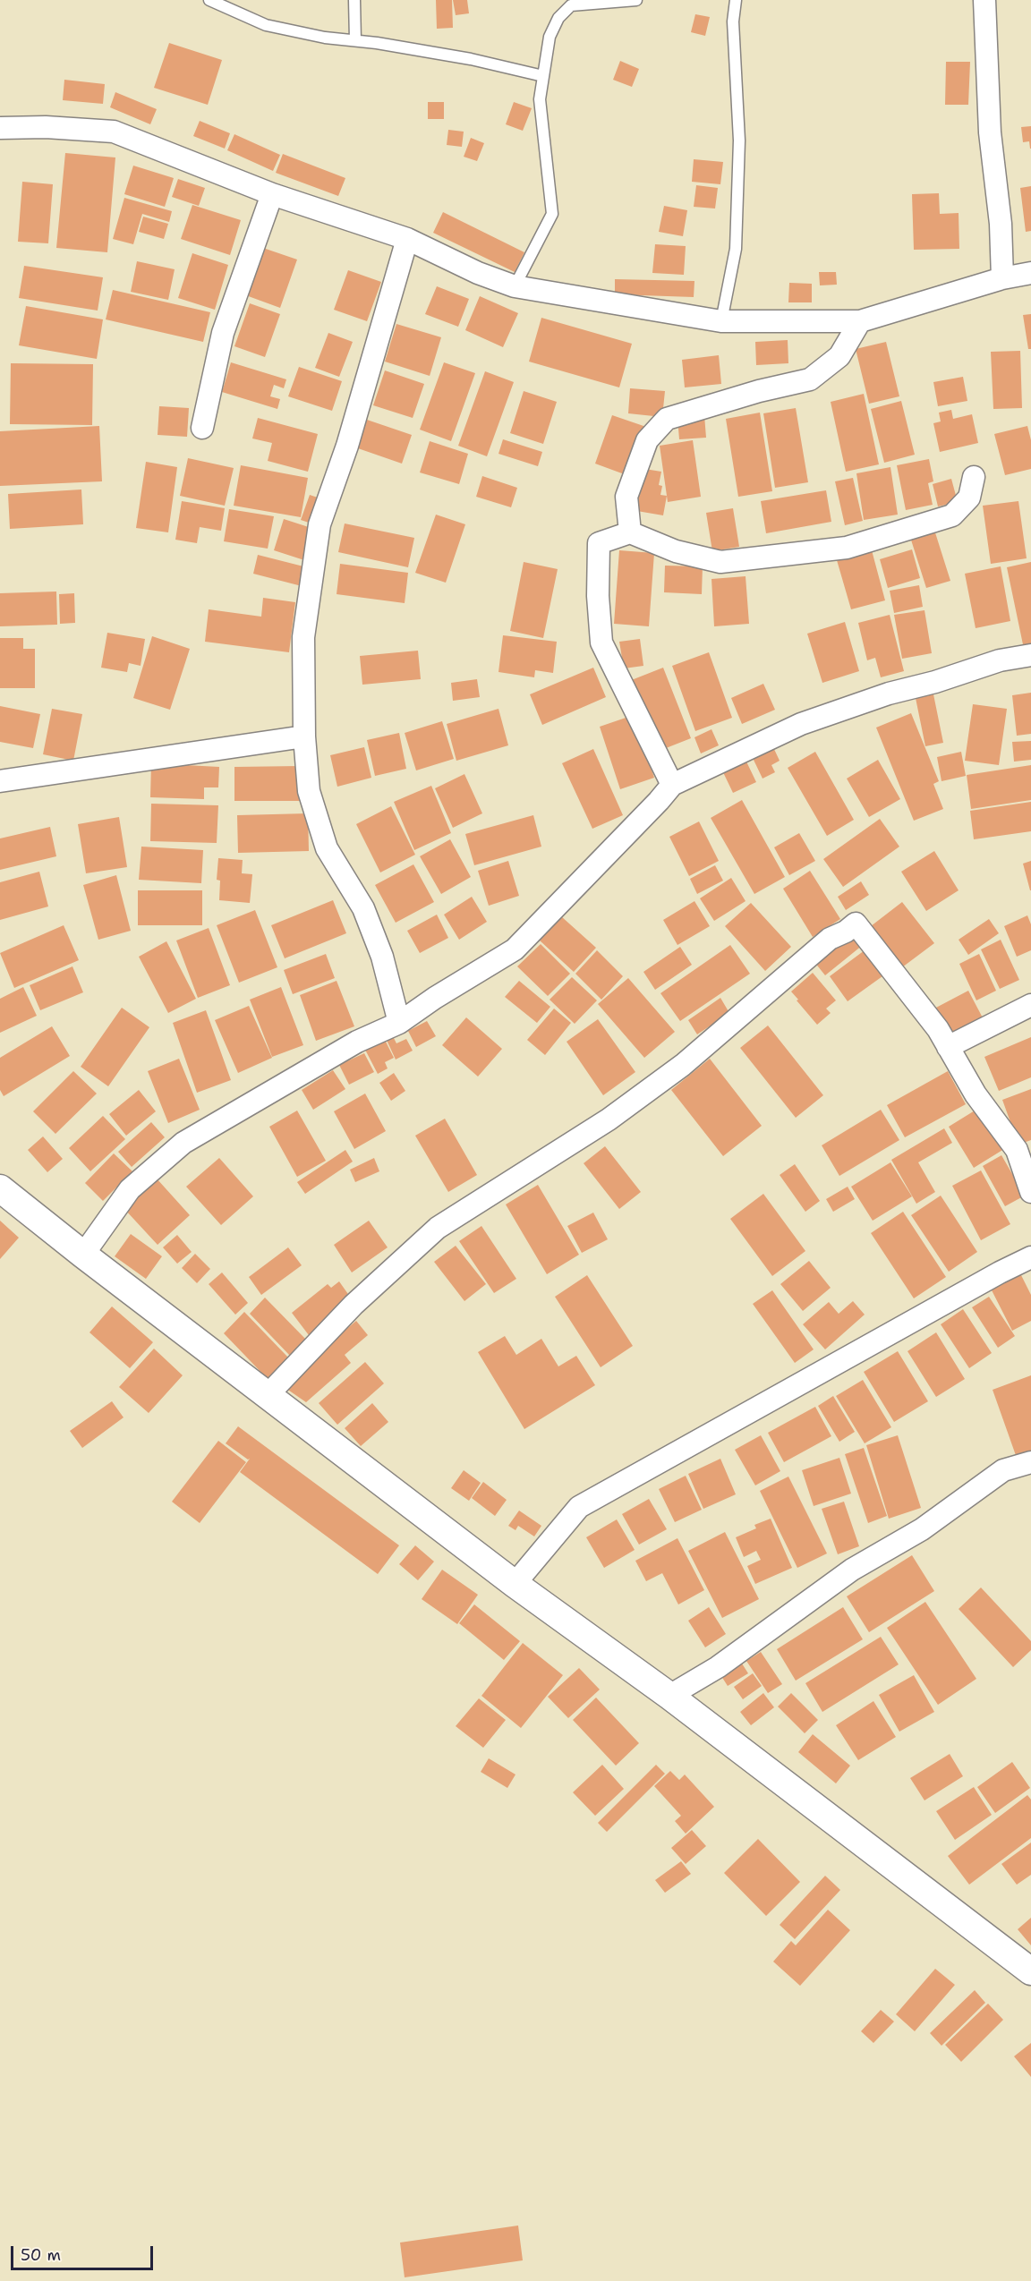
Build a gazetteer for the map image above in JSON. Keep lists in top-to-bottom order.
{
  "scale_bar": "50 m"
}
